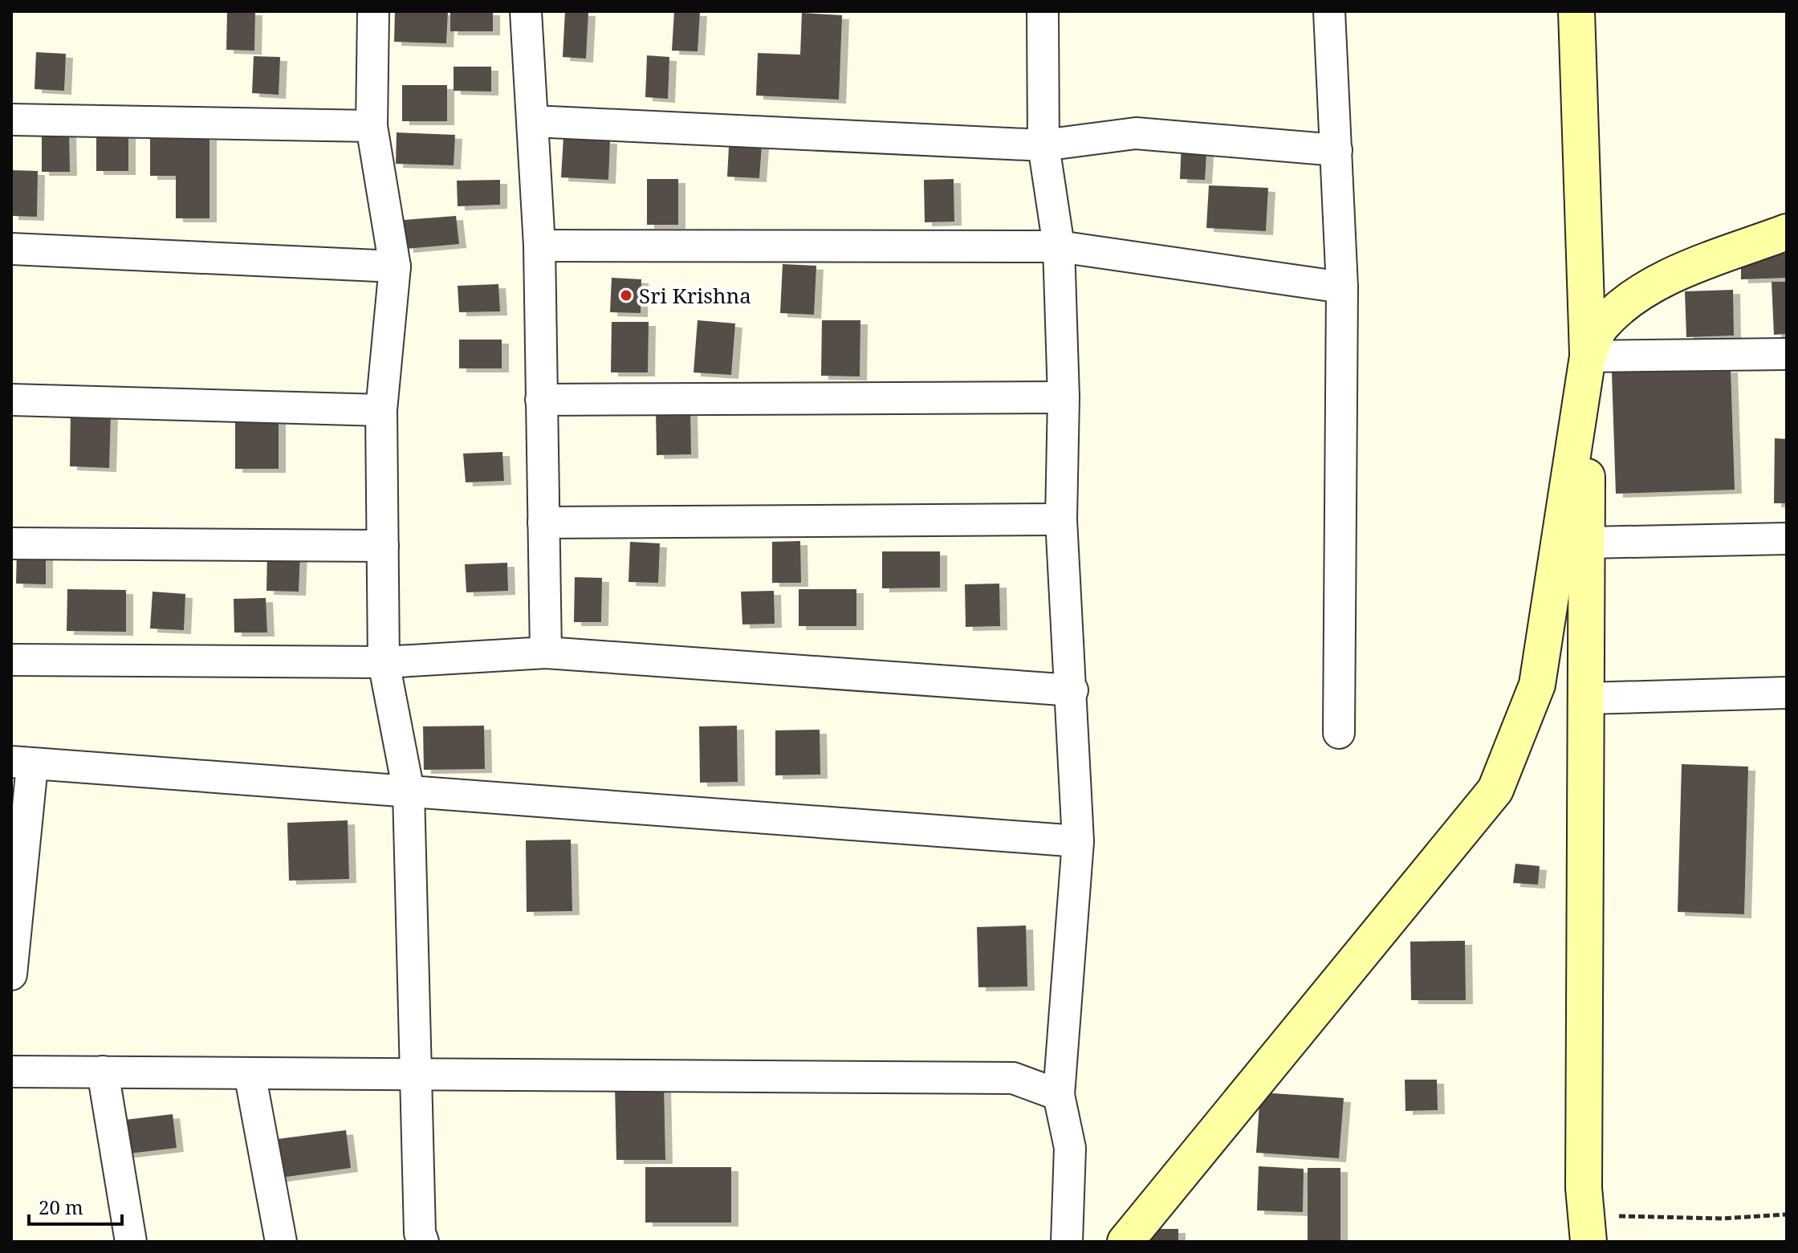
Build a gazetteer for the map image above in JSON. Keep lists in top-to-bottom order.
{
  "places": ["Sri Krishna"],
  "scale_bar": "20 m"
}
